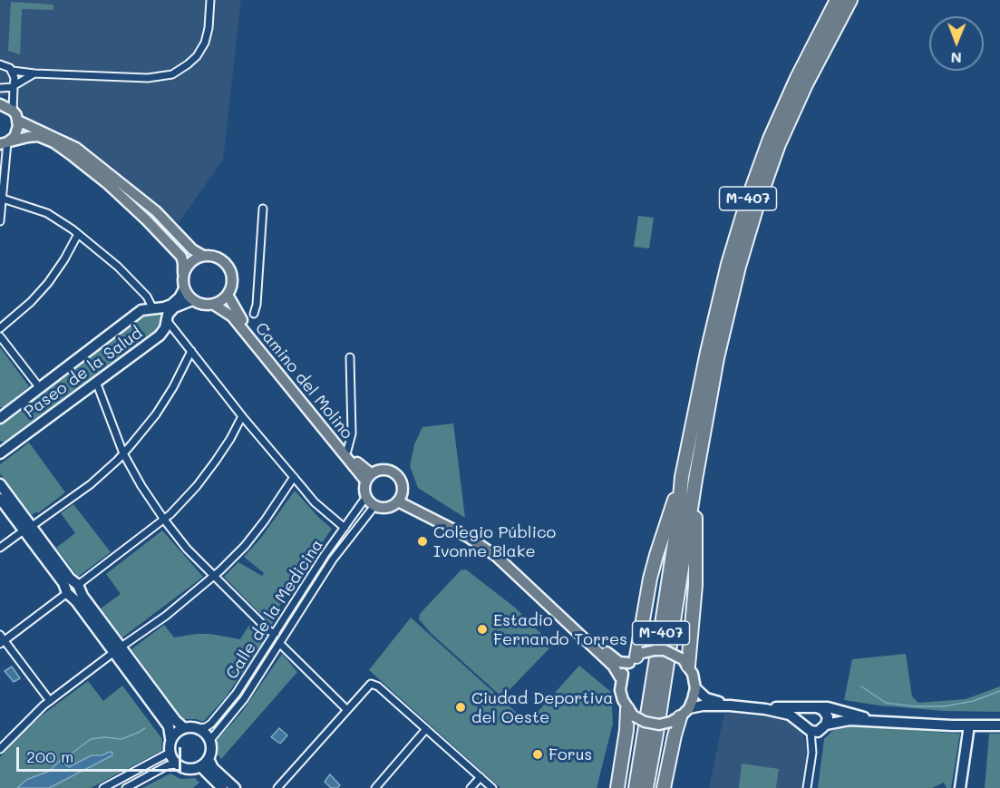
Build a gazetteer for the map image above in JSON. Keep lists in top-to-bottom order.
{
  "streets": {
    "highway": ["M-407"],
    "main road": ["Camino del Molino"],
    "street": ["Paseo de la Salud", "Calle de la Medicina"]
  },
  "crossings": [
    ["Paseo de la Salud", "Camino del Molino"],
    ["Camino del Molino", "Calle de la Medicina"]
  ],
  "places": [
    "Colegio Público Ivonne Blake",
    "Estadio Fernando Torres",
    "Ciudad Deportiva del Oeste",
    "Forus"
  ],
  "scale_bar": "200 m",
  "north": "bottom"
}
